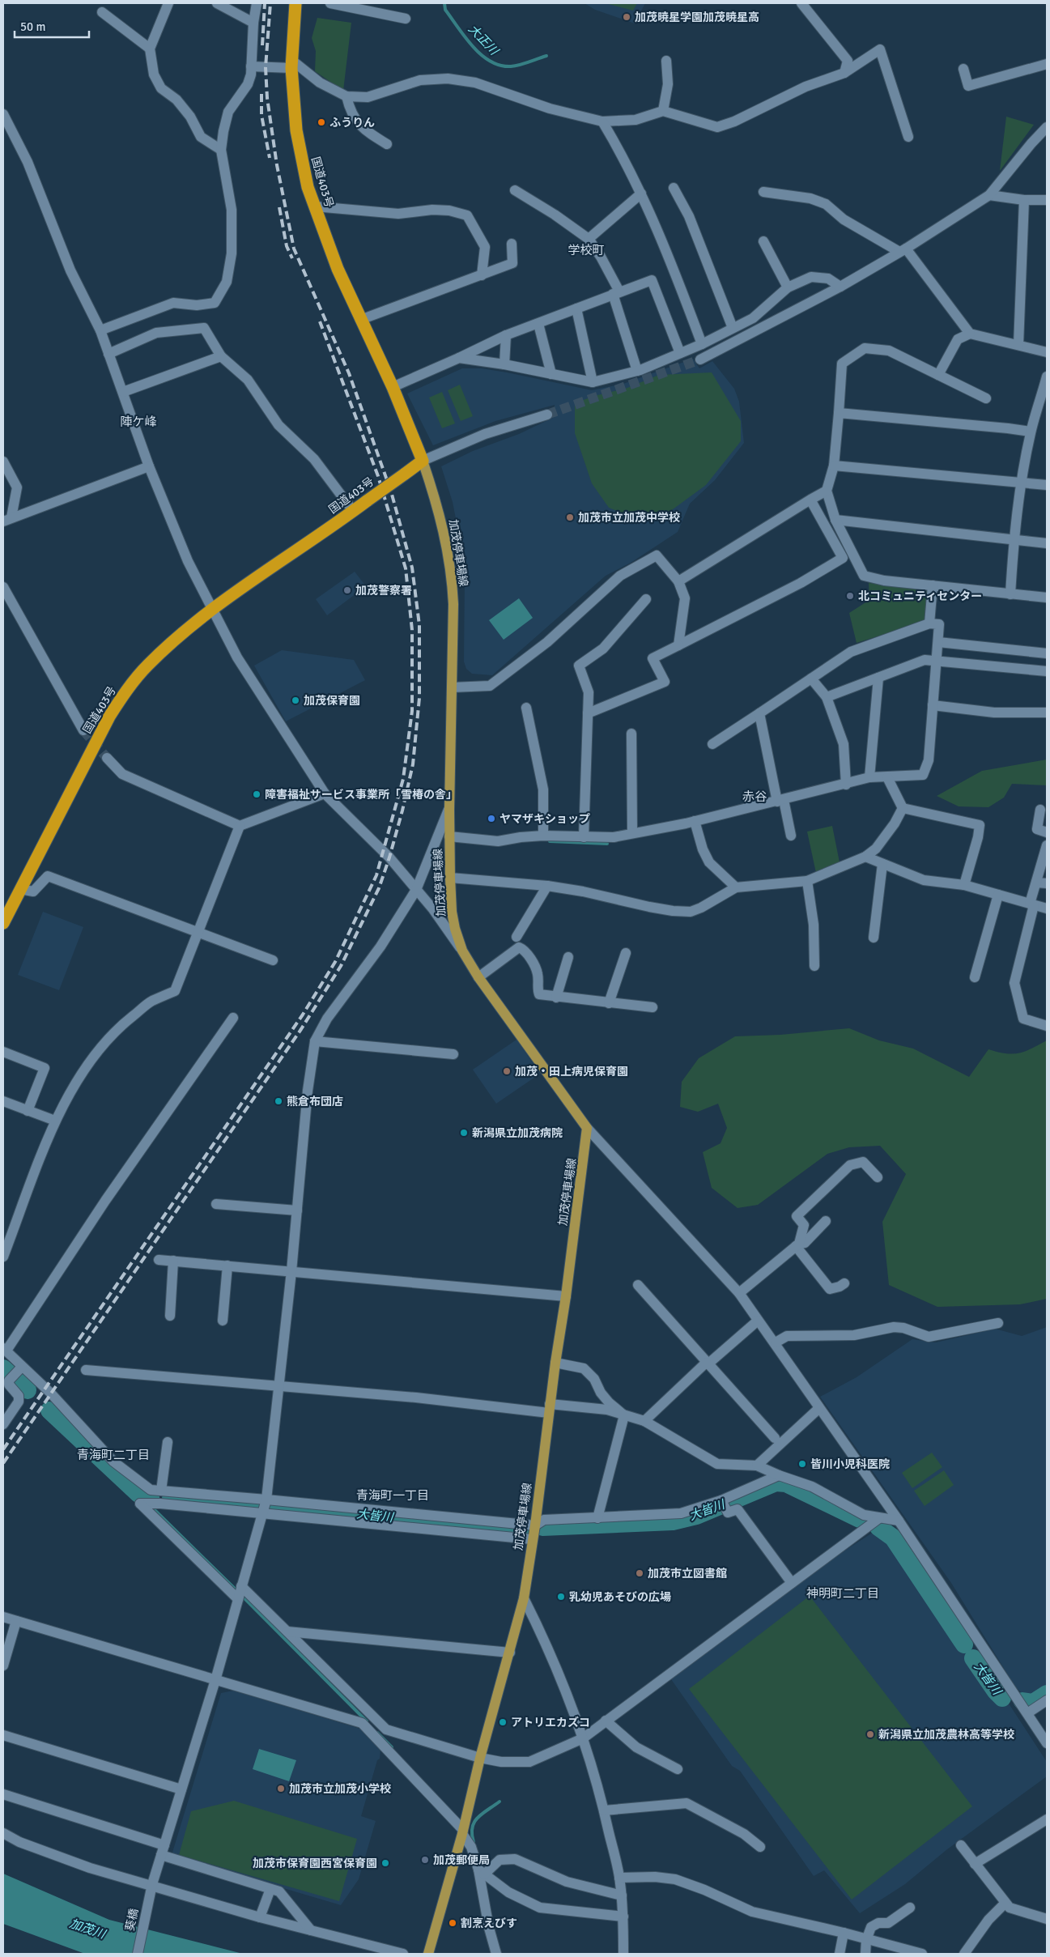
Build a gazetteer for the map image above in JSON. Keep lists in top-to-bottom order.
{
  "streets": {
    "highway": ["国道403号"],
    "main road": ["加茂停車場線"],
    "street": ["葵橋"]
  },
  "crossings": [
    ["国道403号", "加茂停車場線"],
    ["加茂停車場線", "葵橋"]
  ],
  "districts": [
    "学校町",
    "陣ケ峰",
    "赤谷",
    "青海町二丁目",
    "青海町一丁目",
    "神明町二丁目"
  ],
  "water": ["大正川", "大皆川", "加茂川"],
  "places": [
    "加茂暁星学園加茂暁星高",
    "ふうりん",
    "加茂市立加茂中学校",
    "加茂警察署",
    "北コミュニティセンター",
    "加茂保育園",
    "障害福祉サービス事業所「雪椿の舎」",
    "ヤマザキショップ",
    "加茂・田上病児保育園",
    "熊倉布団店",
    "新潟県立加茂病院",
    "皆川小児科医院",
    "加茂市立図書館",
    "乳幼児あそびの広場",
    "アトリエカズコ",
    "新潟県立加茂農林高等学校",
    "加茂市立加茂小学校",
    "加茂郵便局",
    "加茂市保育園西宮保育園",
    "割烹えびす"
  ],
  "scale_bar": "50 m"
}
